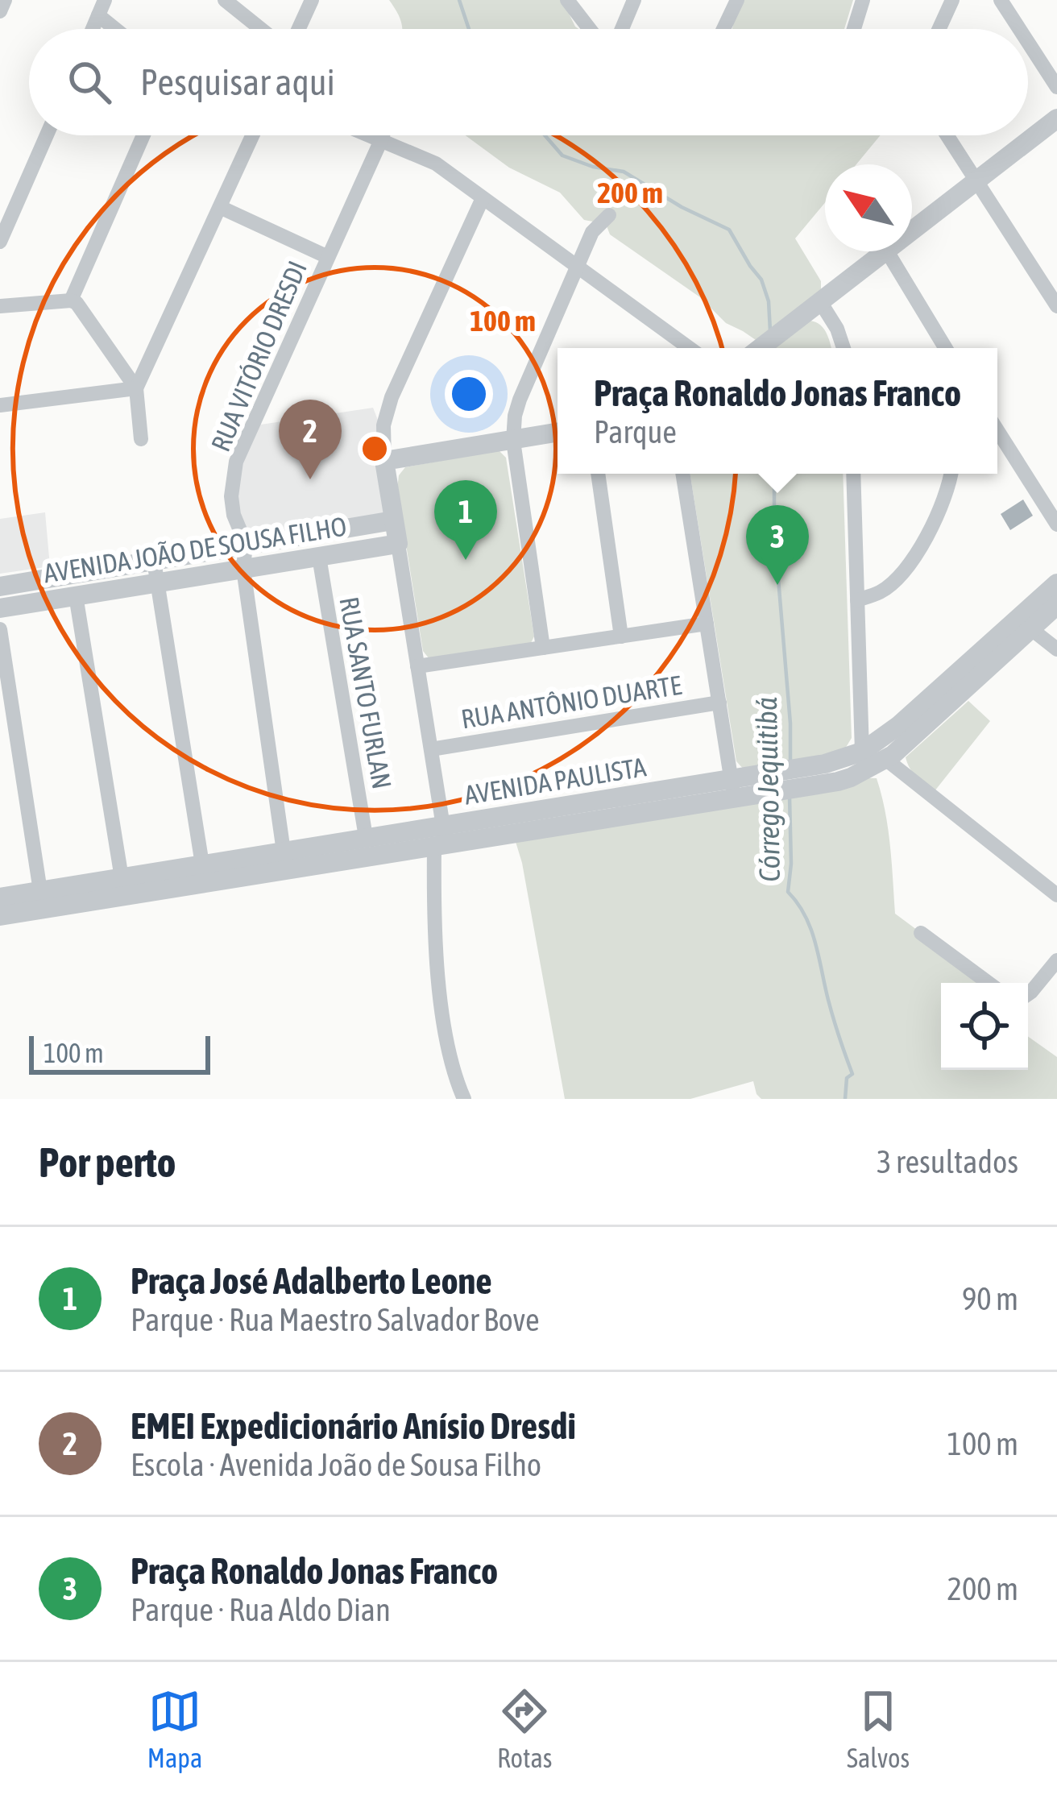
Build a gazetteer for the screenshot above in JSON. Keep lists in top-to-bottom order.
{
  "streets": {
    "street": [
      "RUA VITÓRIO DRESDI",
      "AVENIDA JOÃO DE SOUSA FILHO",
      "RUA SANTO FURLAN",
      "RUA ANTÔNIO DUARTE",
      "AVENIDA PAULISTA"
    ]
  },
  "crossings": [
    ["RUA VITÓRIO DRESDI", "AVENIDA JOÃO DE SOUSA FILHO"],
    ["RUA VITÓRIO DRESDI", "AVENIDA PAULISTA"],
    ["AVENIDA JOÃO DE SOUSA FILHO", "RUA SANTO FURLAN"],
    ["RUA SANTO FURLAN", "AVENIDA PAULISTA"]
  ],
  "water": ["Córrego Jequitibá"],
  "scale_bar": "100 m",
  "north": "top left",
  "page": {
    "search": "Pesquisar aqui",
    "popup": ["Praça Ronaldo Jonas Franco", "Parque"],
    "pins": ["2", "1", "3"],
    "scale": "100 m",
    "heading": ["Por perto", "3 resultados"],
    "list": [
      {
        "mark": "1",
        "name": "Praça José Adalberto Leone",
        "note": "Parque · Rua Maestro Salvador Bove",
        "value": "90 m"
      },
      {
        "mark": "2",
        "name": "EMEI Expedicionário Anísio Dresdi",
        "note": "Escola · Avenida João de Sousa Filho",
        "value": "100 m"
      },
      {
        "mark": "3",
        "name": "Praça Ronaldo Jonas Franco",
        "note": "Parque · Rua Aldo Dian",
        "value": "200 m"
      }
    ],
    "nav": ["Mapa", "Rotas", "Salvos"]
  },
  "rings": ["200 m", "100 m"]
}
